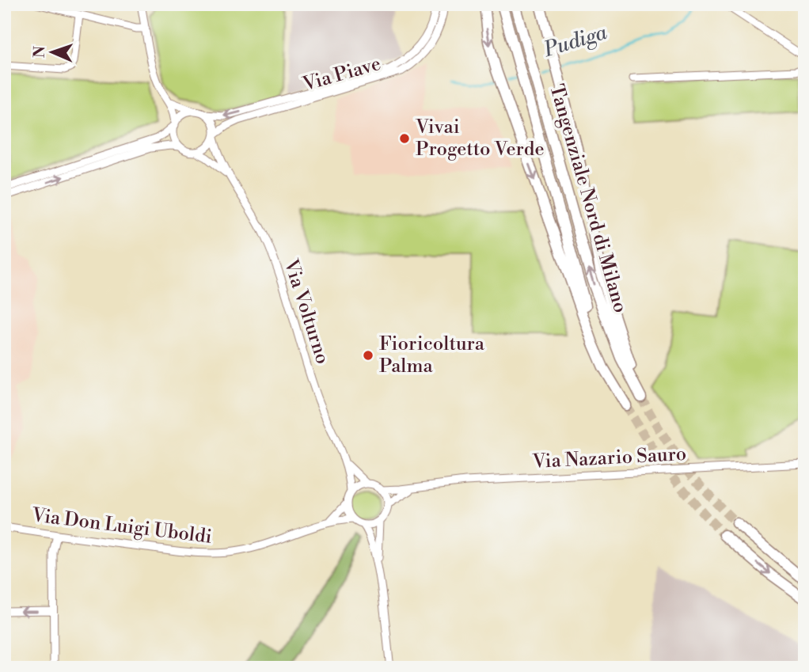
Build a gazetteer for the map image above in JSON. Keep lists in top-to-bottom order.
{
  "streets": {
    "highway": ["Tangenziale Nord di Milano"],
    "street": [
      "Via Piave",
      "Via Volturno",
      "Via Nazario Sauro",
      "Via Don Luigi Uboldi"
    ]
  },
  "crossings": [
    ["Via Piave", "Via Volturno"],
    ["Via Volturno", "Via Nazario Sauro"],
    ["Via Volturno", "Via Don Luigi Uboldi"],
    ["Via Nazario Sauro", "Via Don Luigi Uboldi"]
  ],
  "water": ["Pudiga"],
  "places": ["Vivai Progetto Verde", "Fioricoltura Palma"],
  "north": "left"
}
